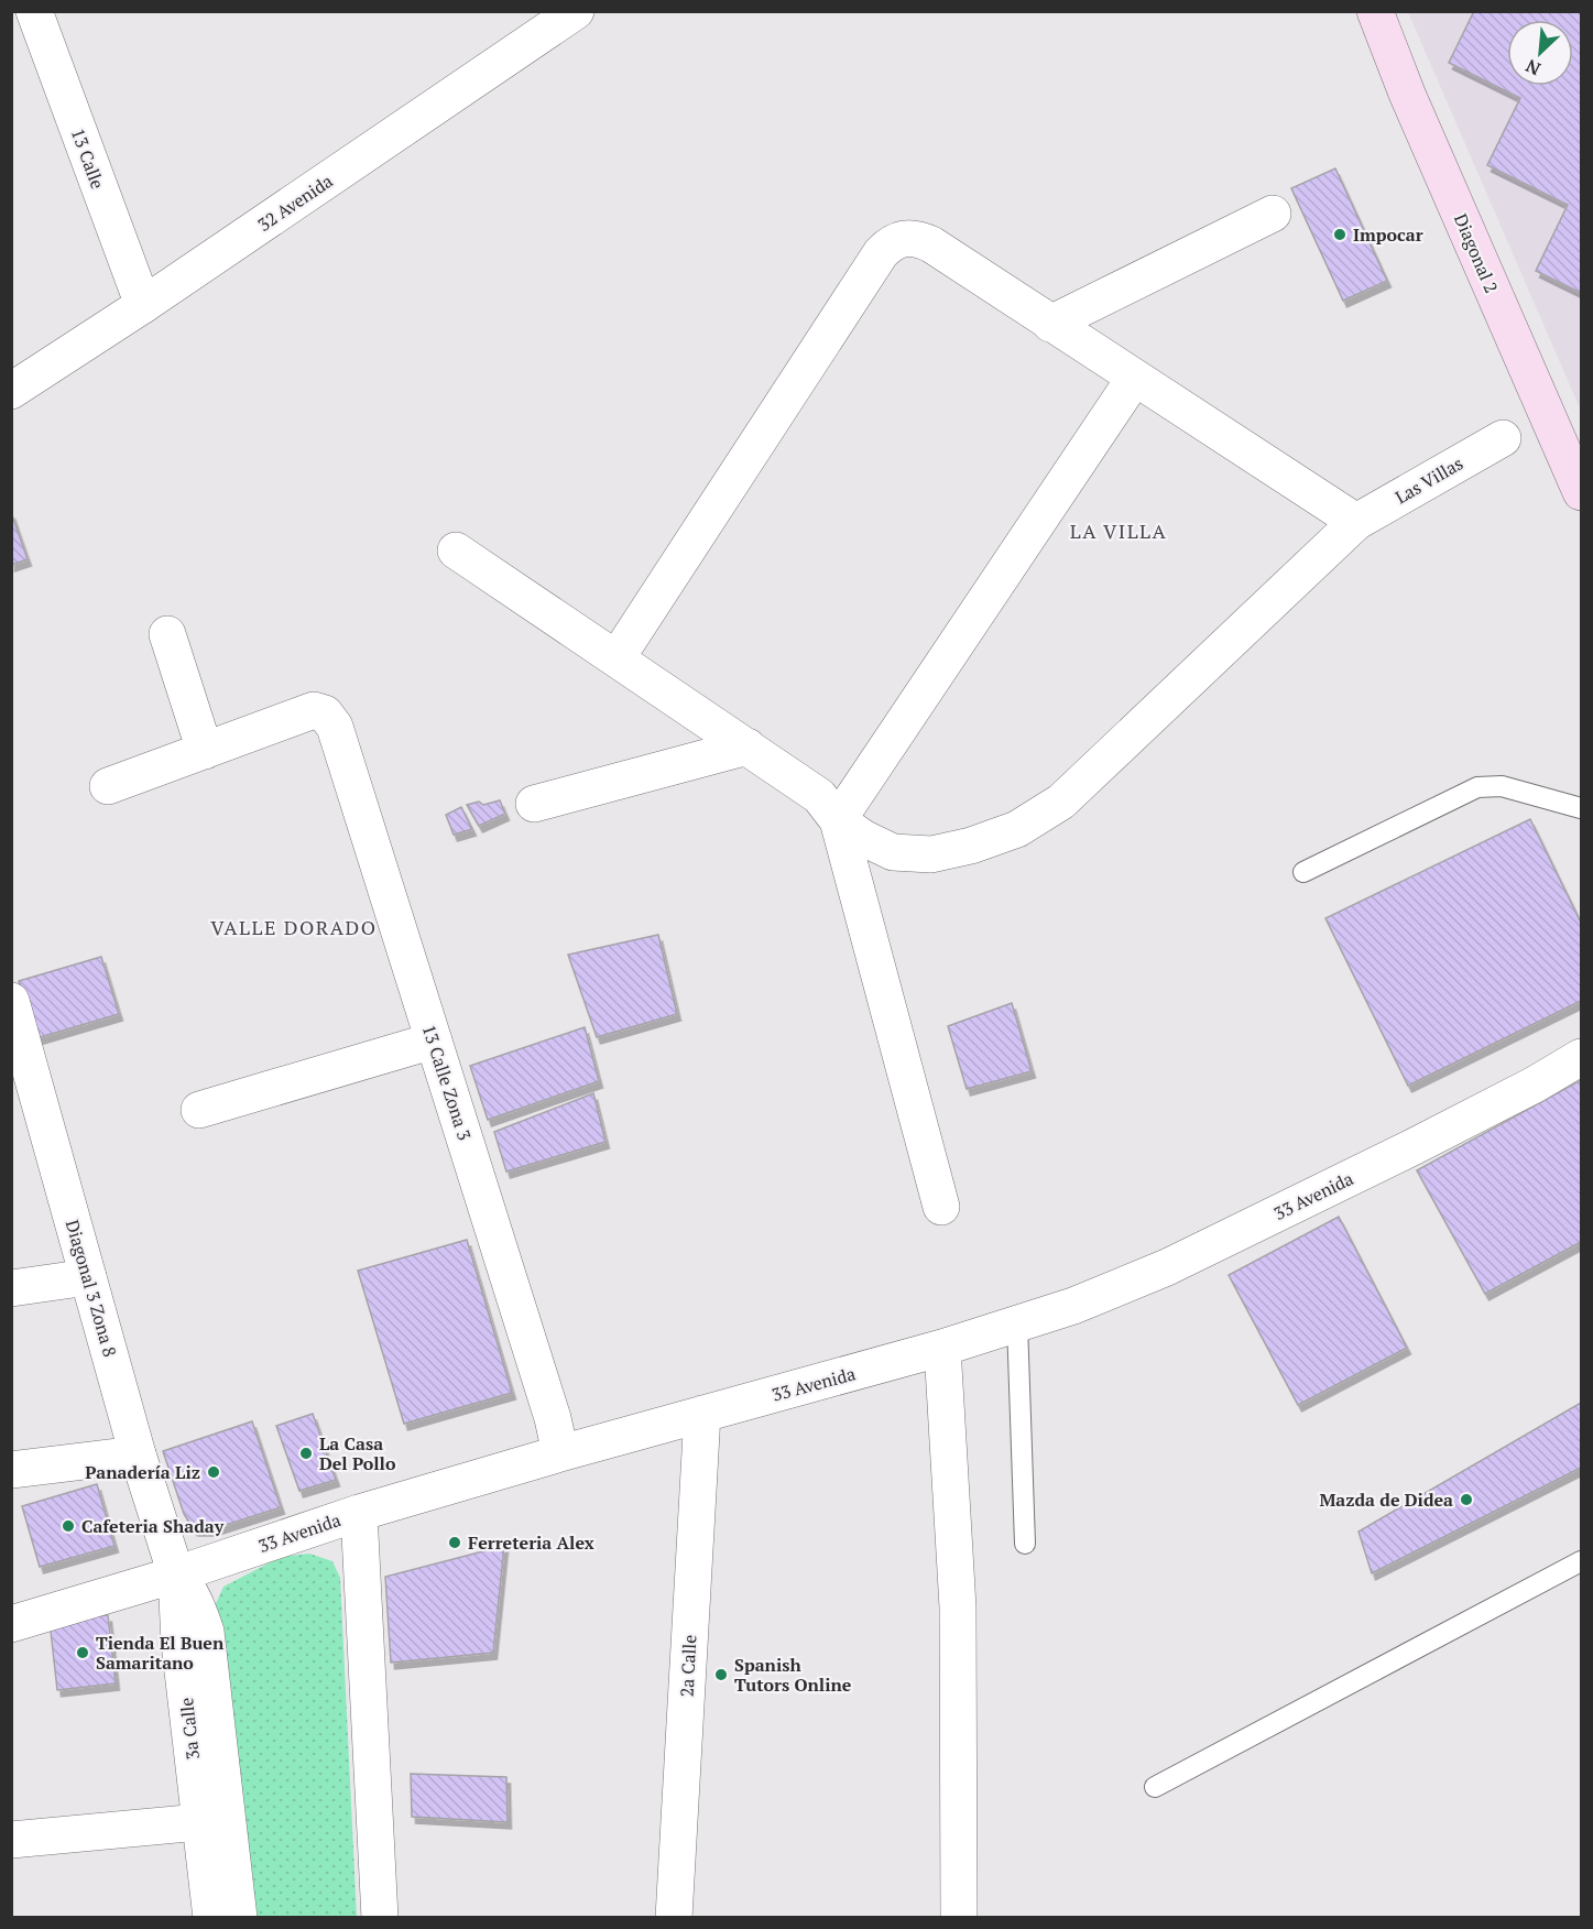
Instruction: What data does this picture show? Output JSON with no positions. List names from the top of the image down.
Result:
{
  "streets": {
    "main road": ["Diagonal 2"],
    "street": [
      "13 Calle",
      "32 Avenida",
      "Las Villas",
      "13 Calle Zona 3",
      "33 Avenida",
      "Diagonal 3 Zona 8",
      "2a Calle",
      "3a Calle"
    ]
  },
  "crossings": [
    ["13 Calle", "32 Avenida"],
    ["13 Calle Zona 3", "33 Avenida"],
    ["33 Avenida", "Diagonal 3 Zona 8"],
    ["33 Avenida", "2a Calle"],
    ["33 Avenida", "3a Calle"],
    ["Diagonal 3 Zona 8", "3a Calle"]
  ],
  "districts": ["LA VILLA", "VALLE DORADO"],
  "places": [
    "Impocar",
    "La Casa Del Pollo",
    "Panadería Liz",
    "Mazda de Didea",
    "Cafeteria Shaday",
    "Ferreteria Alex",
    "Tienda El Buen Samaritano",
    "Spanish Tutors Online"
  ],
  "north": "bottom left"
}
